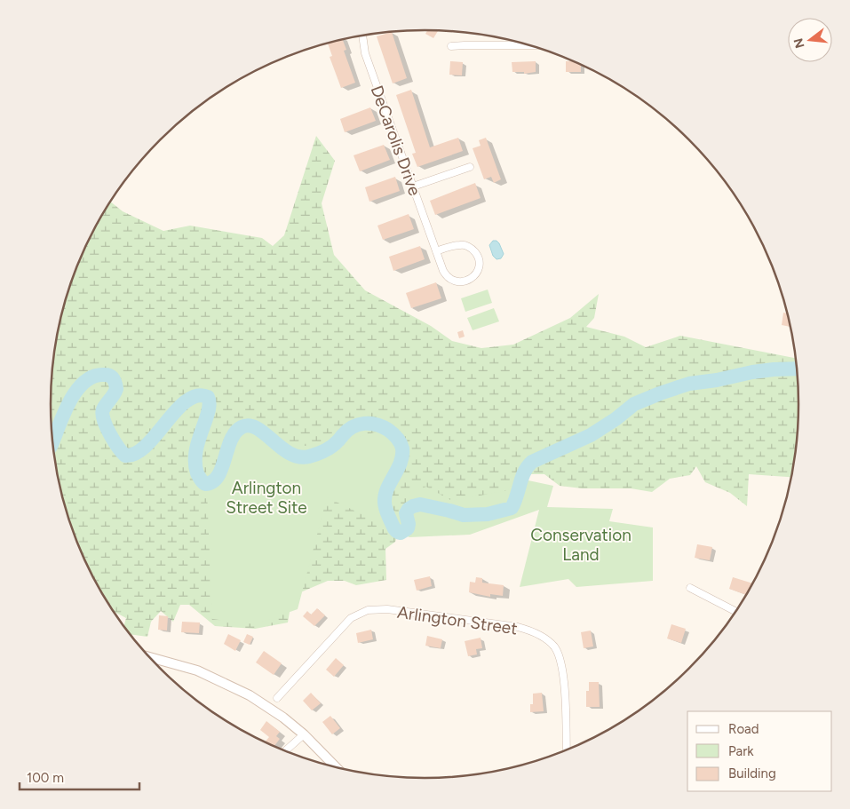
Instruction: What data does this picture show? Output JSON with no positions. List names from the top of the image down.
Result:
{
  "streets": {
    "street": ["DeCarolis Drive", "Arlington Street"]
  },
  "parks": ["Arlington Street Site", "Conservation Land"],
  "legend": ["Road", "Park", "Building"],
  "scale_bar": "100 m",
  "north": "left"
}
